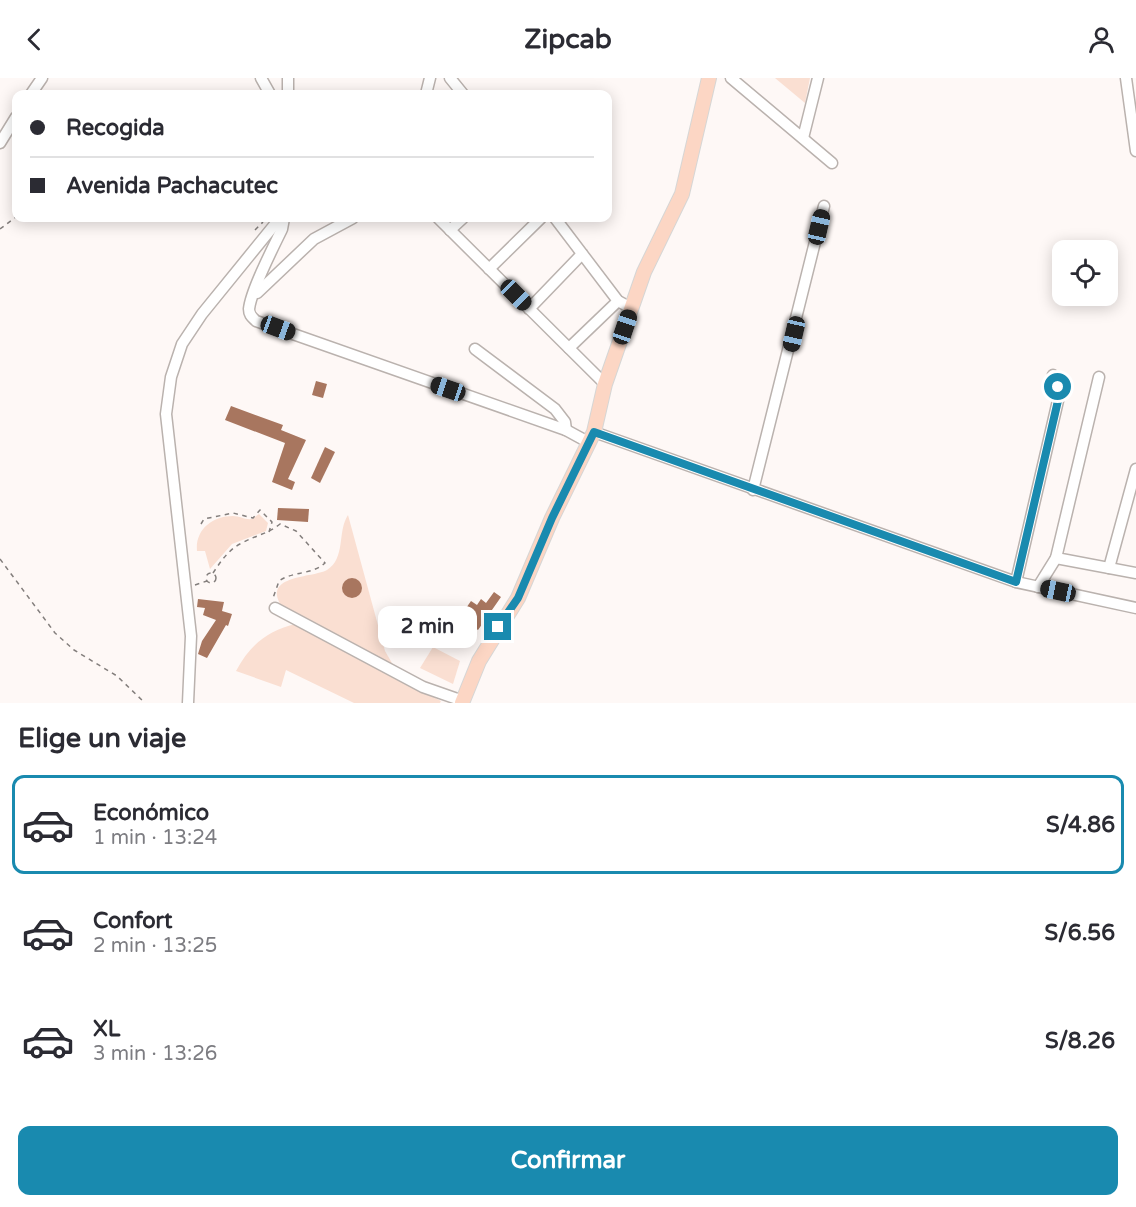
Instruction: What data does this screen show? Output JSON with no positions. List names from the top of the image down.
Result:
{
  "page": {
    "header": "Zipcab",
    "banner": ["Recogida", "Avenida Pachacutec"],
    "bubble": "2 min",
    "heading": "Elige un viaje",
    "list": [
      {
        "name": "Económico",
        "note": "1 min · 13:24",
        "value": "S/4.86"
      },
      {
        "name": "Confort",
        "note": "2 min · 13:25",
        "value": "S/6.56"
      },
      {
        "name": "XL",
        "note": "3 min · 13:26",
        "value": "S/8.26"
      }
    ],
    "buttons": "Confirmar"
  }
}
